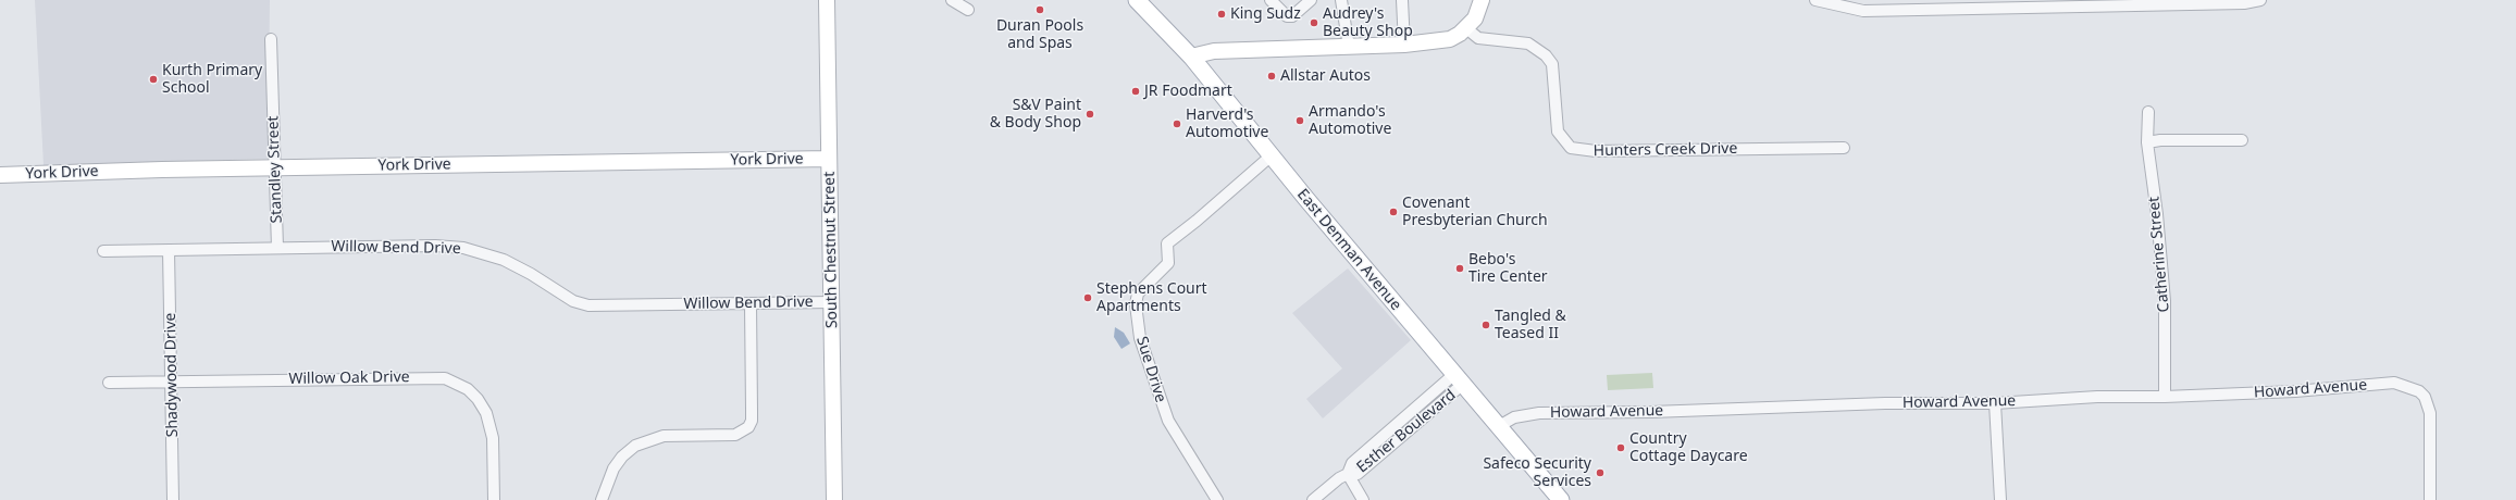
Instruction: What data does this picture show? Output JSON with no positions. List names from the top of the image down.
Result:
{
  "streets": {
    "main road": ["East Denman Avenue"],
    "street": [
      "Hunters Creek Drive",
      "York Drive",
      "Standley Street",
      "Willow Bend Drive",
      "South Chestnut Street",
      "Catherine Street",
      "Sue Drive",
      "Shadywood Drive",
      "Willow Oak Drive",
      "Howard Avenue",
      "Esther Boulevard"
    ]
  },
  "crossings": [
    ["York Drive", "Standley Street"],
    ["York Drive", "South Chestnut Street"],
    ["Standley Street", "Willow Bend Drive"],
    ["Willow Bend Drive", "South Chestnut Street"],
    ["Willow Bend Drive", "Shadywood Drive"],
    ["East Denman Avenue", "Sue Drive"],
    ["East Denman Avenue", "Howard Avenue"],
    ["East Denman Avenue", "Esther Boulevard"],
    ["Catherine Street", "Howard Avenue"],
    ["Shadywood Drive", "Willow Oak Drive"]
  ],
  "places": [
    "Duran Pools and Spas",
    "King Sudz",
    "Audrey's Beauty Shop",
    "Allstar Autos",
    "Kurth Primary School",
    "JR Foodmart",
    "S&V Paint & Body Shop",
    "Armando's Automotive",
    "Harverd's Automotive",
    "Covenant Presbyterian Church",
    "Bebo's Tire Center",
    "Stephens Court Apartments",
    "Tangled & Teased II",
    "Country Cottage Daycare",
    "Safeco Security Services"
  ]
}
